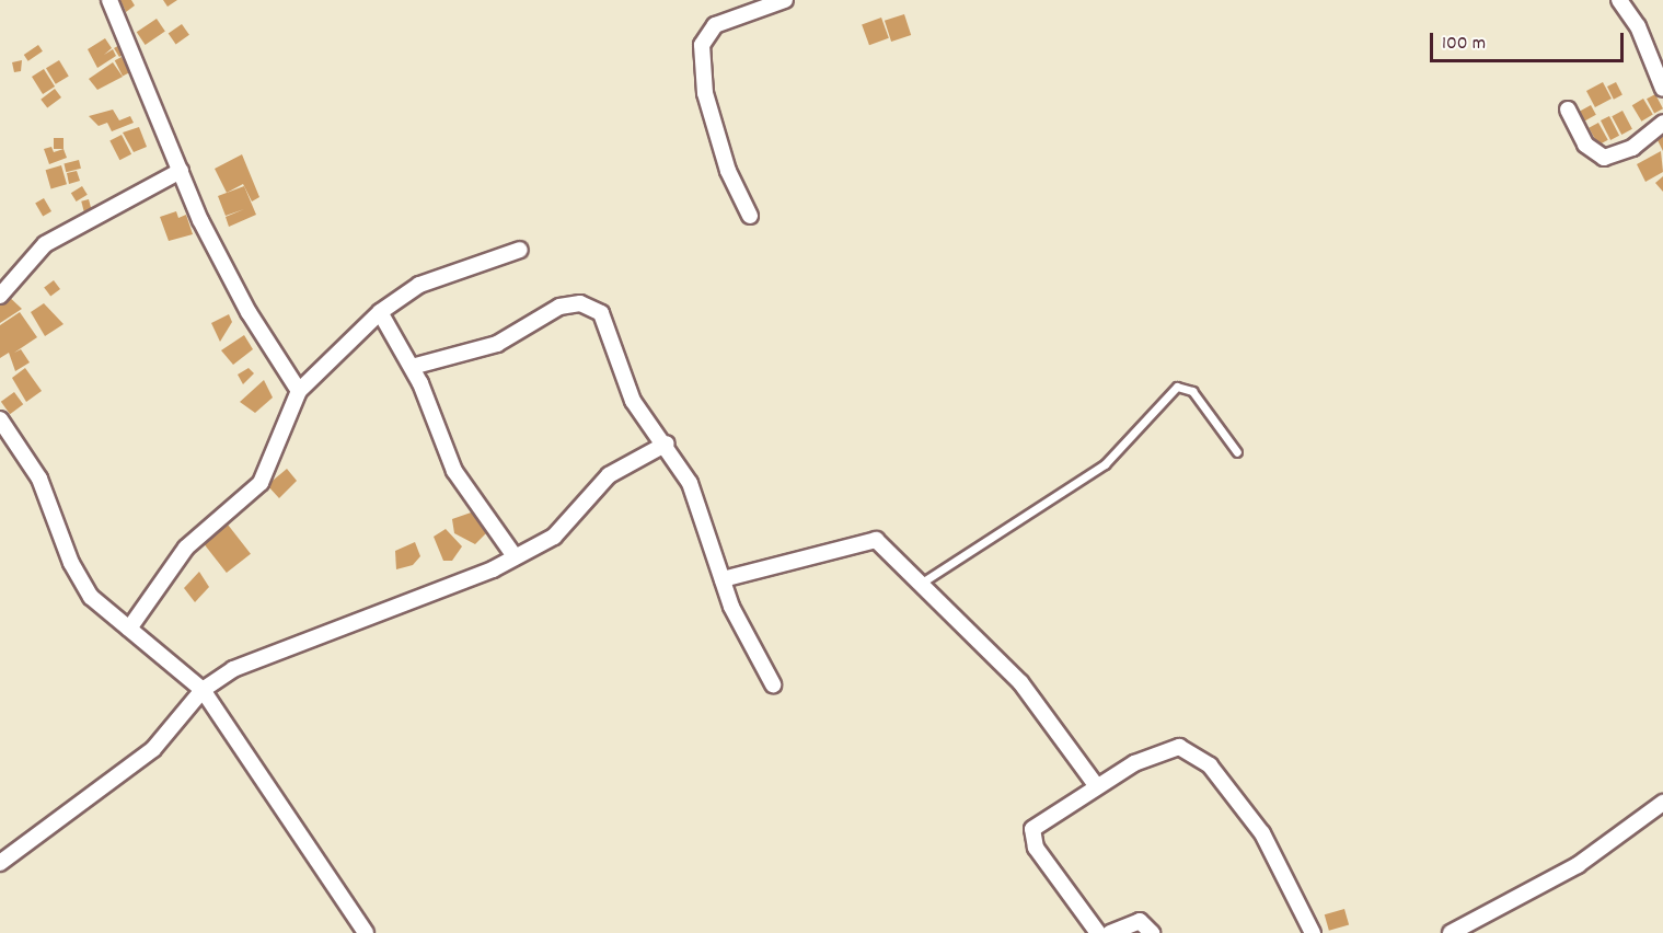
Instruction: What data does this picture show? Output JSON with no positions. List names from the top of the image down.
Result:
{
  "scale_bar": "100 m"
}
